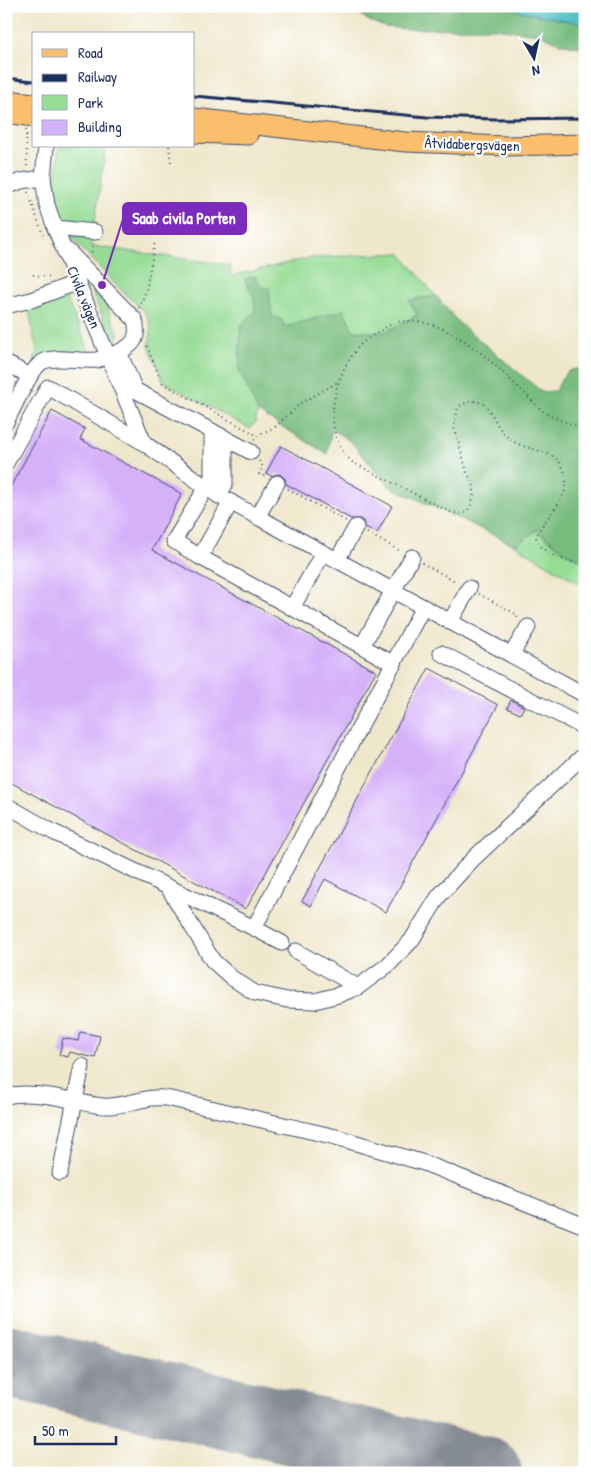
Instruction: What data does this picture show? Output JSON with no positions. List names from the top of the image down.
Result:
{
  "streets": {
    "main road": ["Åtvidabergsvägen"],
    "street": ["Civila vägen"]
  },
  "places": ["Saab civila Porten"],
  "legend": [
    "Road",
    "Railway",
    "Park",
    "Building"
  ],
  "scale_bar": "50 m",
  "north": "bottom"
}
